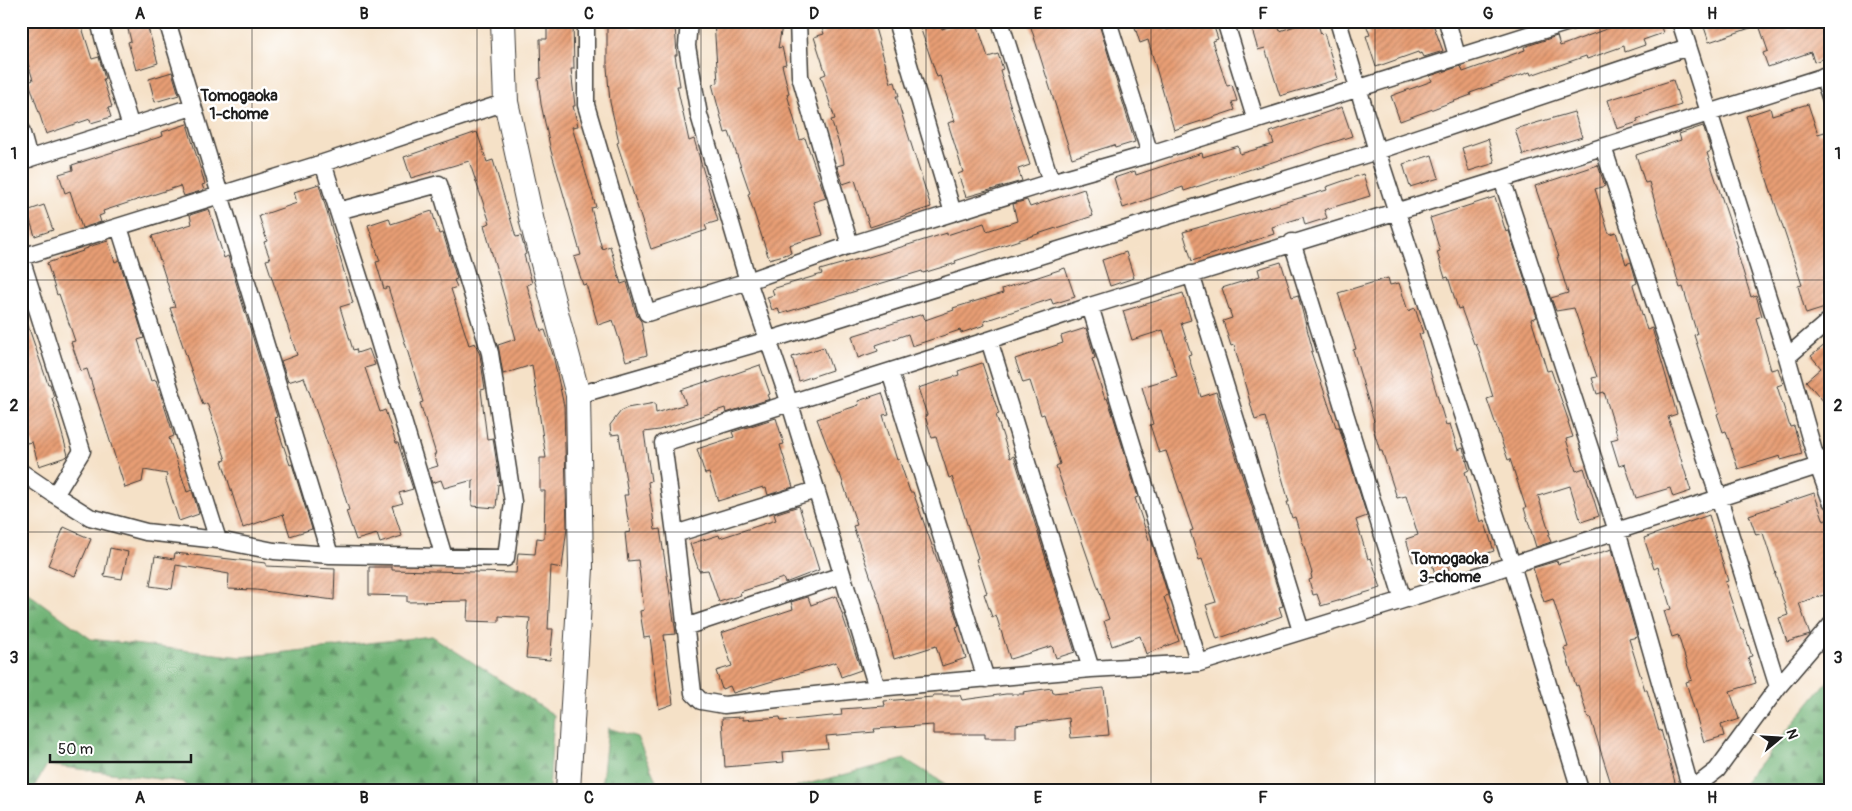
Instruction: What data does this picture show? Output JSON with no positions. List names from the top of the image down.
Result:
{
  "districts": ["Tomogaoka 1-chome", "Tomogaoka 3-chome"],
  "scale_bar": "50 m",
  "north": "right",
  "grid": {
    "columns": [
      "A",
      "B",
      "C",
      "D",
      "E",
      "F",
      "G",
      "H"
    ],
    "rows": ["1", "2", "3"]
  }
}
